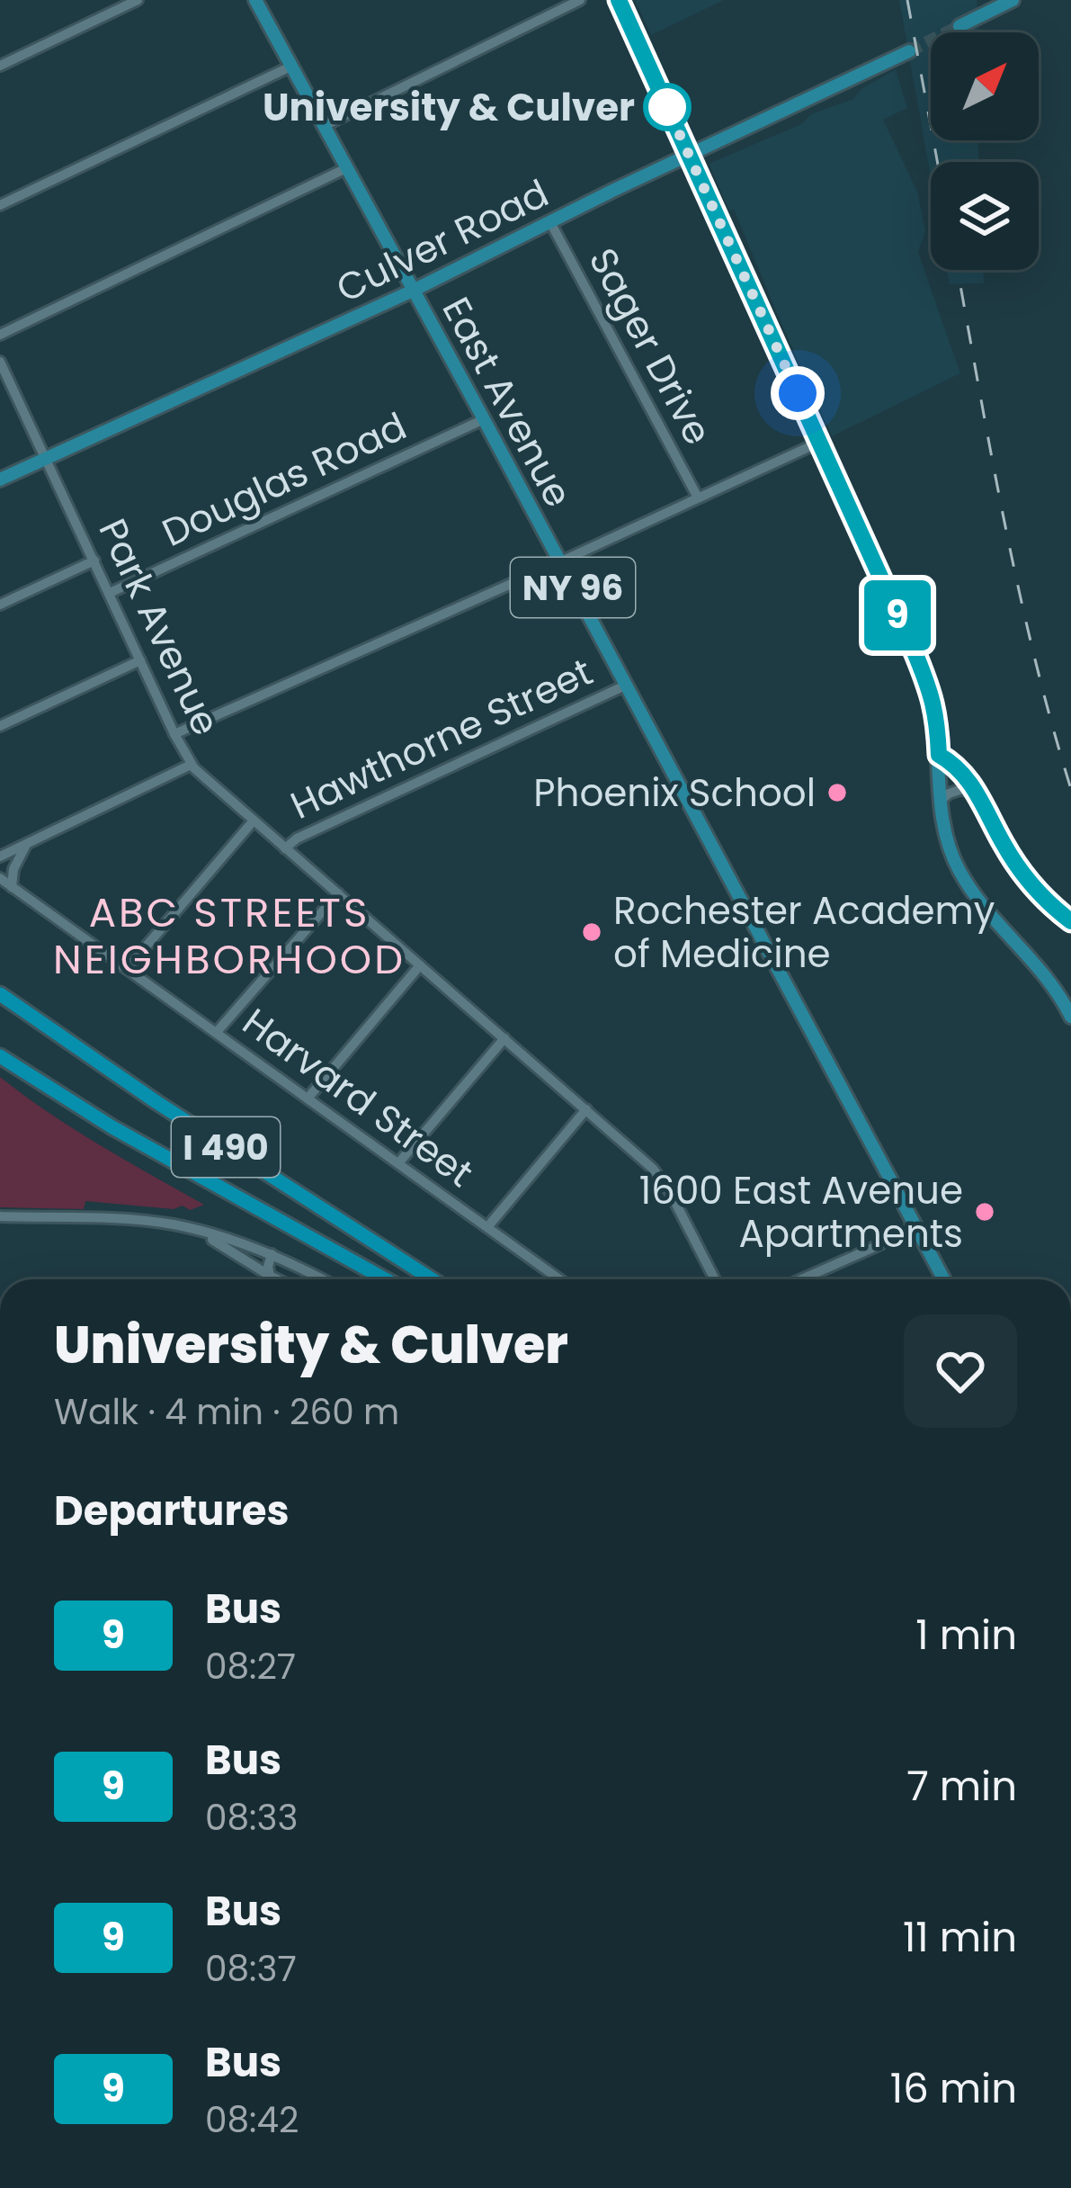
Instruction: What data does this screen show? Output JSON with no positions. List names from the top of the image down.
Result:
{
  "streets": {
    "highway": ["I 490"],
    "main road": ["Culver Road", "East Avenue", "NY 96"],
    "street": [
      "Sager Drive",
      "Douglas Road",
      "Park Avenue",
      "Hawthorne Street",
      "Harvard Street"
    ]
  },
  "crossings": [
    ["Culver Road", "Sager Drive"],
    ["Culver Road", "East Avenue"],
    ["Culver Road", "Park Avenue"],
    ["East Avenue", "Douglas Road"],
    ["East Avenue", "Hawthorne Street"],
    ["Douglas Road", "Park Avenue"],
    ["Park Avenue", "Hawthorne Street"]
  ],
  "districts": ["ABC STREETS NEIGHBORHOOD"],
  "places": [
    "University & Culver",
    "Phoenix School",
    "Rochester Academy of Medicine",
    "1600 East Avenue Apartments"
  ],
  "lines": ["bus line 9"],
  "north": "top right",
  "page": {
    "on_map": "9",
    "heading": [
      ["University & Culver", "Walk · 4 min · 260 m"],
      "Departures"
    ],
    "list": [
      {
        "mark": "9",
        "name": "Bus",
        "note": "08:27",
        "value": "1 min"
      },
      {
        "mark": "9",
        "name": "Bus",
        "note": "08:33",
        "value": "7 min"
      },
      {
        "mark": "9",
        "name": "Bus",
        "note": "08:37",
        "value": "11 min"
      },
      {
        "mark": "9",
        "name": "Bus",
        "note": "08:42",
        "value": "16 min"
      }
    ]
  }
}
